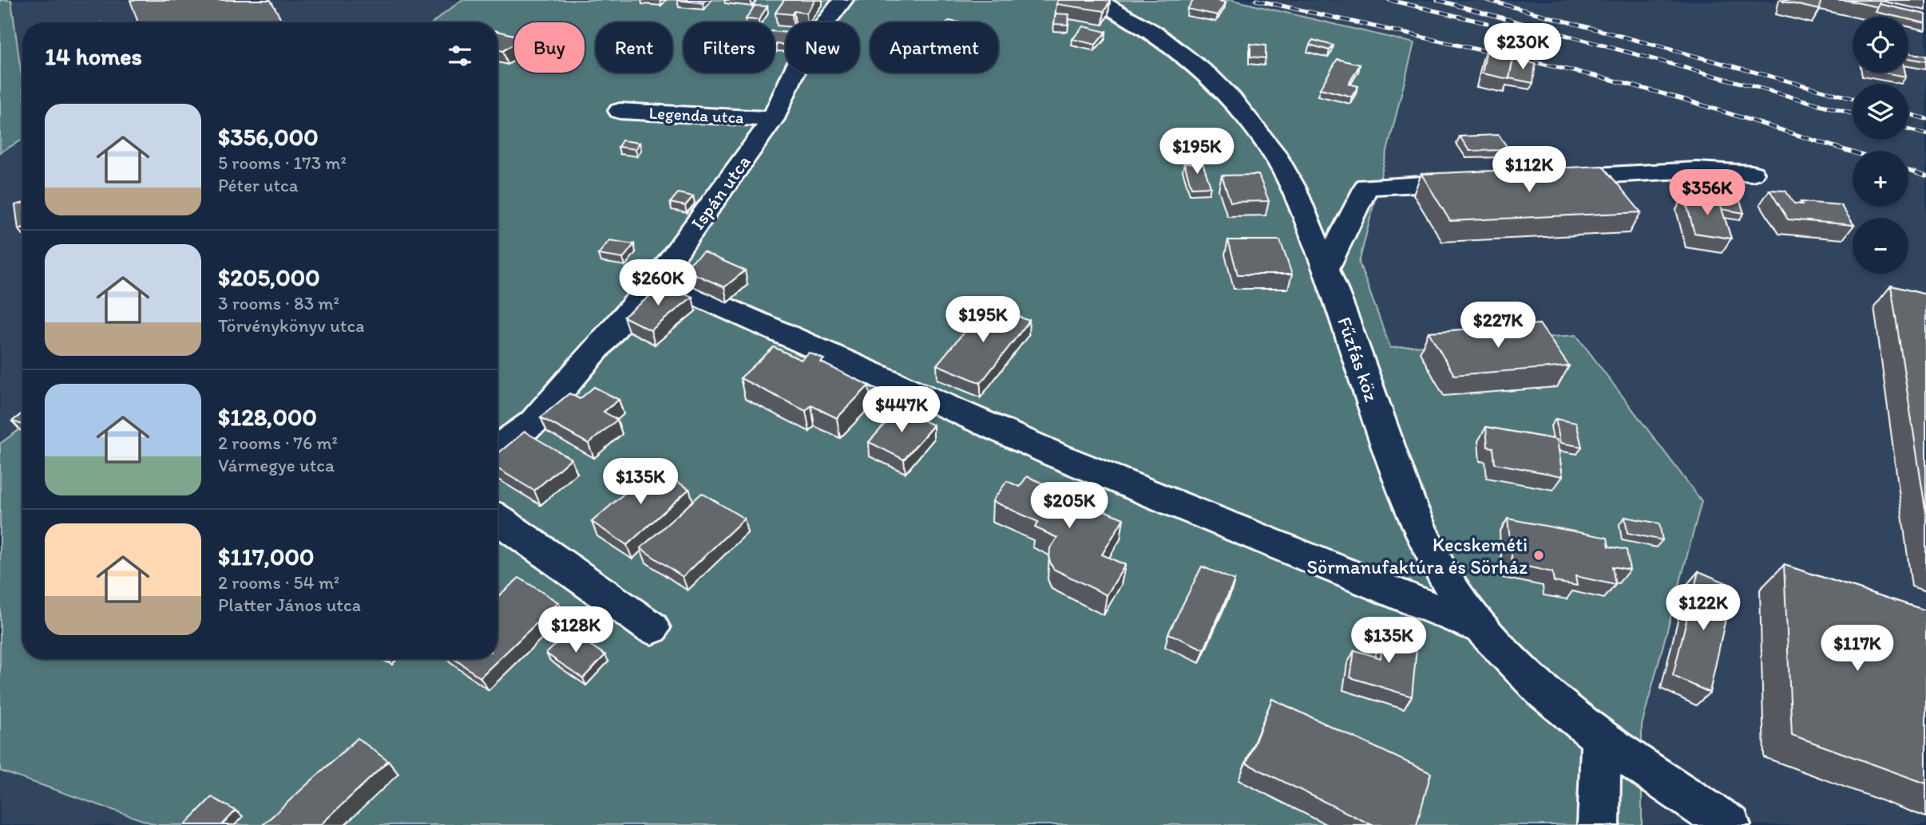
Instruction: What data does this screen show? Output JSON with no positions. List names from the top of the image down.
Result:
{
  "streets": {
    "street": ["Legenda utca", "Ispán utca", "Fűzfás köz"]
  },
  "crossings": [
    ["Legenda utca", "Ispán utca"]
  ],
  "places": ["Kecskeméti Sörmanufaktúra és Sörház"],
  "page": {
    "map_buttons": ["+", "−"],
    "chip": [
      "Buy",
      "Rent",
      "Filters",
      "New",
      "Apartment"
    ],
    "heading": "14 homes",
    "price": [
      "$230K",
      "$195K",
      "$112K",
      "$356K",
      "$260K",
      "$195K",
      "$227K",
      "$447K",
      "$135K",
      "$205K",
      "$122K",
      "$128K",
      "$135K",
      "$117K"
    ],
    "list": [
      {
        "name": "$356,000",
        "note": "5 rooms · 173 m² · Péter utca"
      },
      {
        "name": "$205,000",
        "note": "3 rooms · 83 m² · Törvénykönyv utca"
      },
      {
        "name": "$128,000",
        "note": "2 rooms · 76 m² · Vármegye utca"
      },
      {
        "name": "$117,000",
        "note": "2 rooms · 54 m² · Platter János utca"
      }
    ]
  }
}
